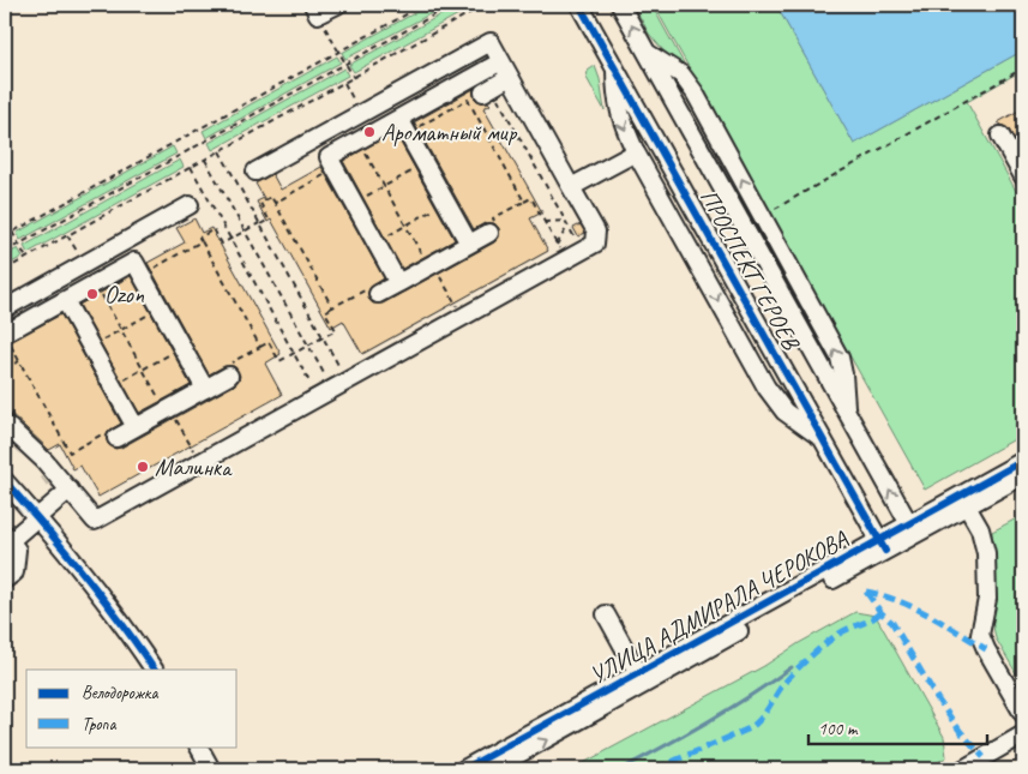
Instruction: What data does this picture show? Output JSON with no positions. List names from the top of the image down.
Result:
{
  "streets": {
    "street": ["ПРОСПЕКТ ГЕРОЕВ", "УЛИЦА АДМИРАЛА ЧЕРОКОВА"]
  },
  "crossings": [
    ["ПРОСПЕКТ ГЕРОЕВ", "УЛИЦА АДМИРАЛА ЧЕРОКОВА"]
  ],
  "places": ["Ароматный мир", "Ozon", "Малинка"],
  "legend": ["Велодорожка", "Тропа"],
  "scale_bar": "100 m"
}
